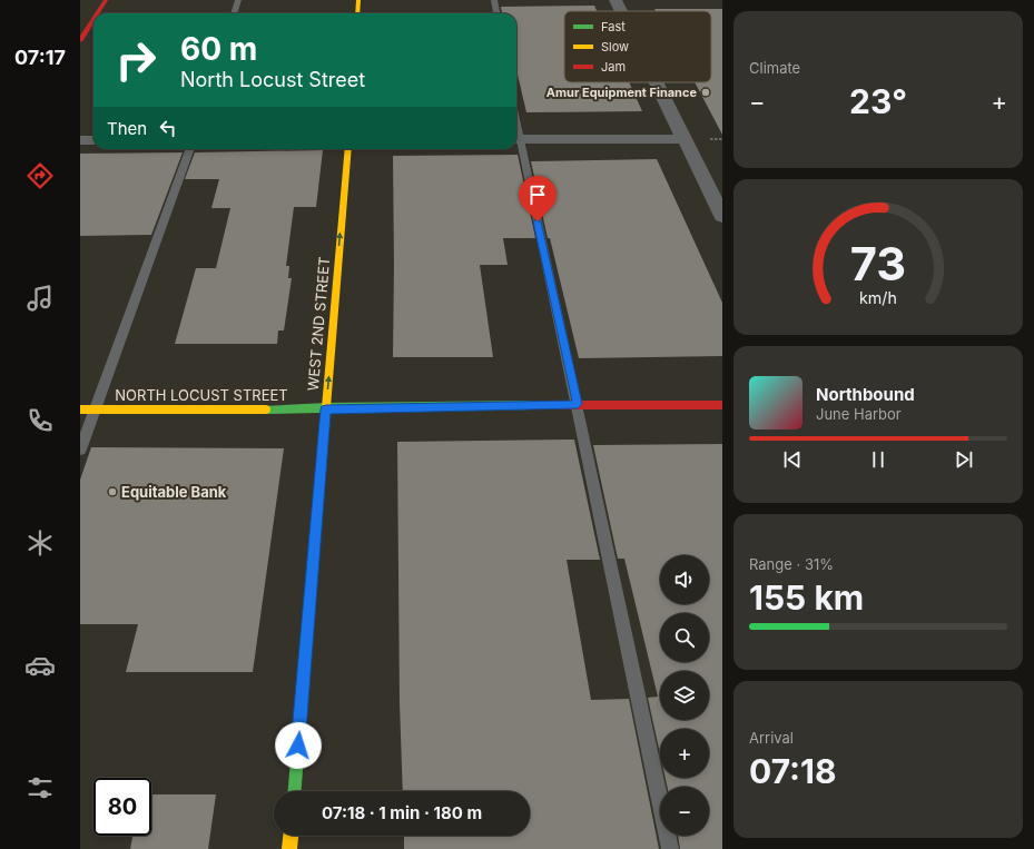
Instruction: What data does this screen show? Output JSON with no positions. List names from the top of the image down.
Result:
{
  "streets": {
    "main road": ["WEST 2ND STREET", "NORTH LOCUST STREET"]
  },
  "crossings": [
    ["WEST 2ND STREET", "NORTH LOCUST STREET"]
  ],
  "one_way": ["WEST 2ND STREET"],
  "places": ["Amur Equipment Finance", "Equitable Bank"],
  "legend": ["Fast", "Slow", "Jam"],
  "page": {
    "tabs": "07:17",
    "tile": [
      "Climate",
      ["Range · 31%", "155 km"],
      ["Arrival", "07:18"]
    ],
    "turn": ["60 m", "North Locust Street"],
    "heat": ["−", "23°", "+"],
    "then": "Then",
    "song": ["Northbound", "June Harbor"],
    "map_buttons": ["+", "−"],
    "limit": "80",
    "trip": "07:18 · 1 min · 180 m",
    "gauge": ["73", "km/h"]
  }
}
